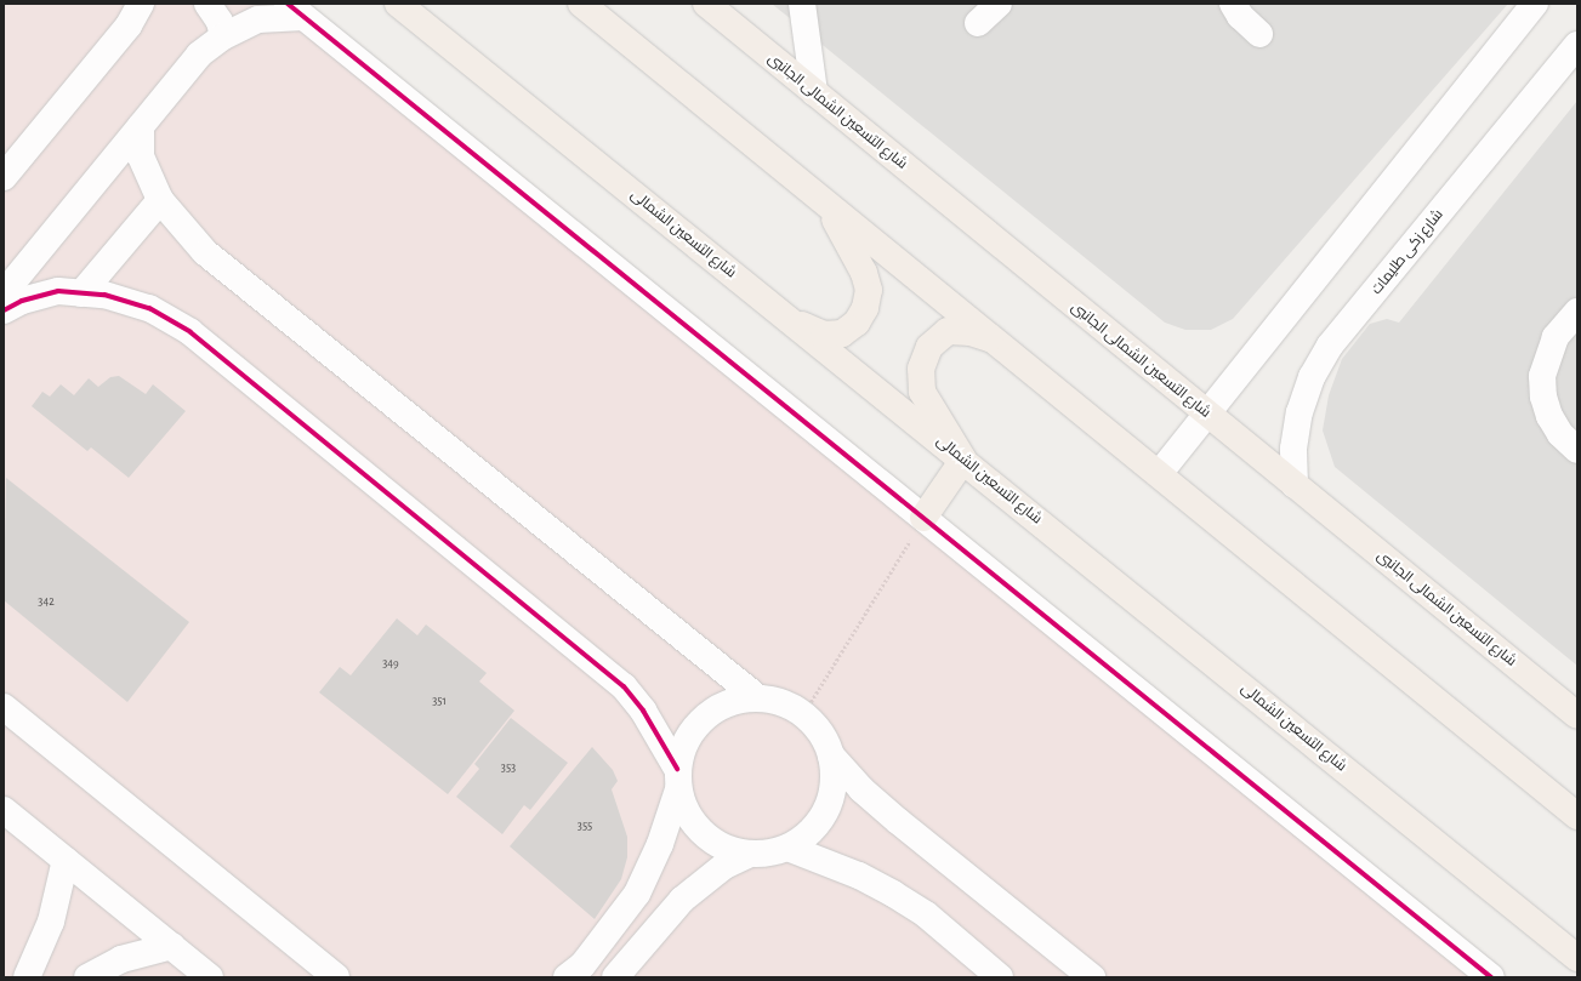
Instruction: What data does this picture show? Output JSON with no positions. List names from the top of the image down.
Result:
{
  "streets": {
    "main road": ["شارع التسعين الشمالى الجانبى", "شارع التسعين الشمالى"],
    "street": ["شارع زكى طليمات"]
  },
  "crossings": [
    ["شارع التسعين الشمالى الجانبى", "شارع زكى طليمات"]
  ],
  "house_numbers": [
    "342",
    "349",
    "351",
    "353",
    "355"
  ]
}
